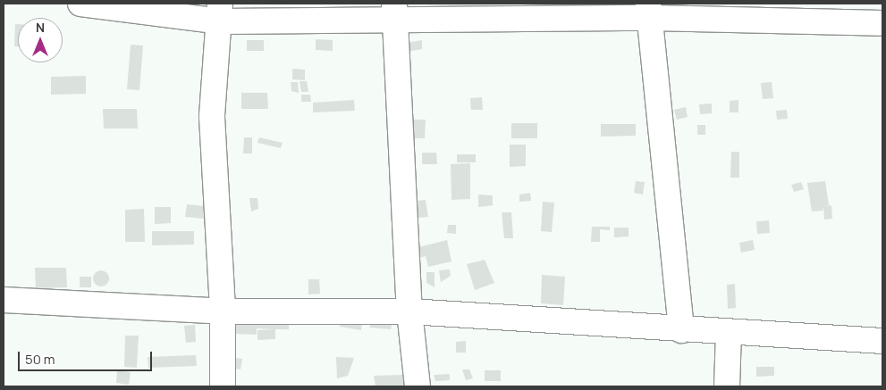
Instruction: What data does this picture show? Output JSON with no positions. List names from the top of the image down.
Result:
{
  "scale_bar": "50 m",
  "north": "top"
}
